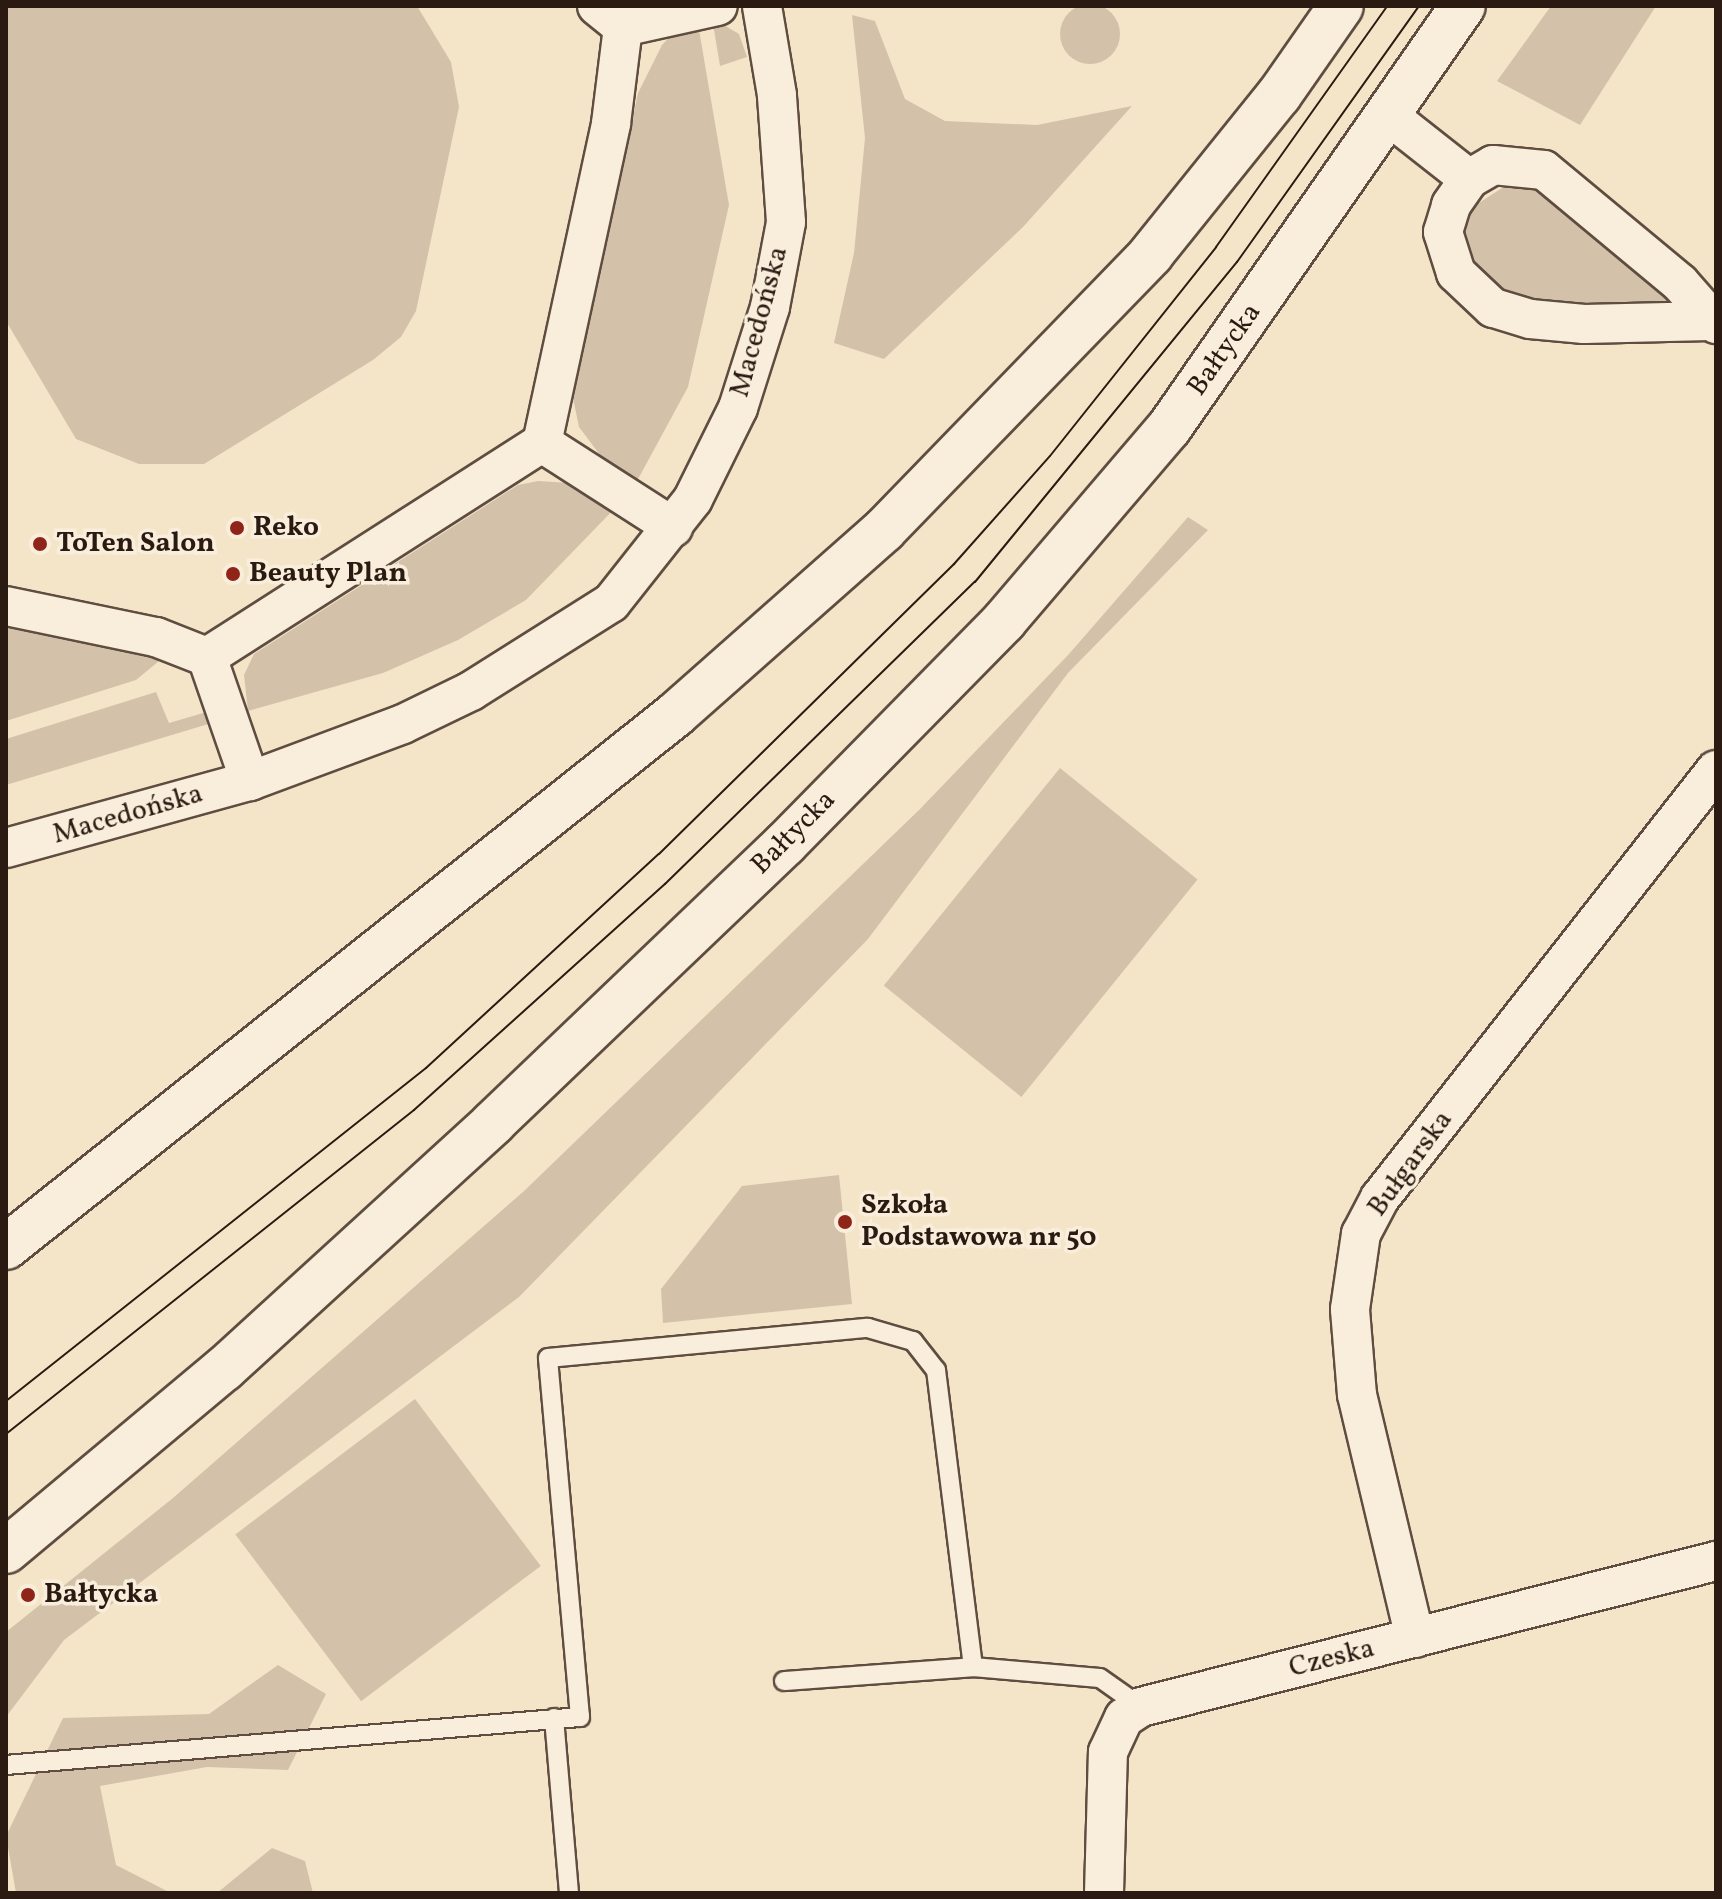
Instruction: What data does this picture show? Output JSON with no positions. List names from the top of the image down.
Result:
{
  "streets": {
    "main road": ["Bałtycka"],
    "street": ["Macedońska", "Bułgarska", "Czeska"]
  },
  "crossings": [
    ["Bułgarska", "Czeska"]
  ],
  "places": [
    "Reko",
    "ToTen Salon",
    "Beauty Plan",
    "Szkoła Podstawowa nr 50",
    "Bałtycka"
  ]
}
